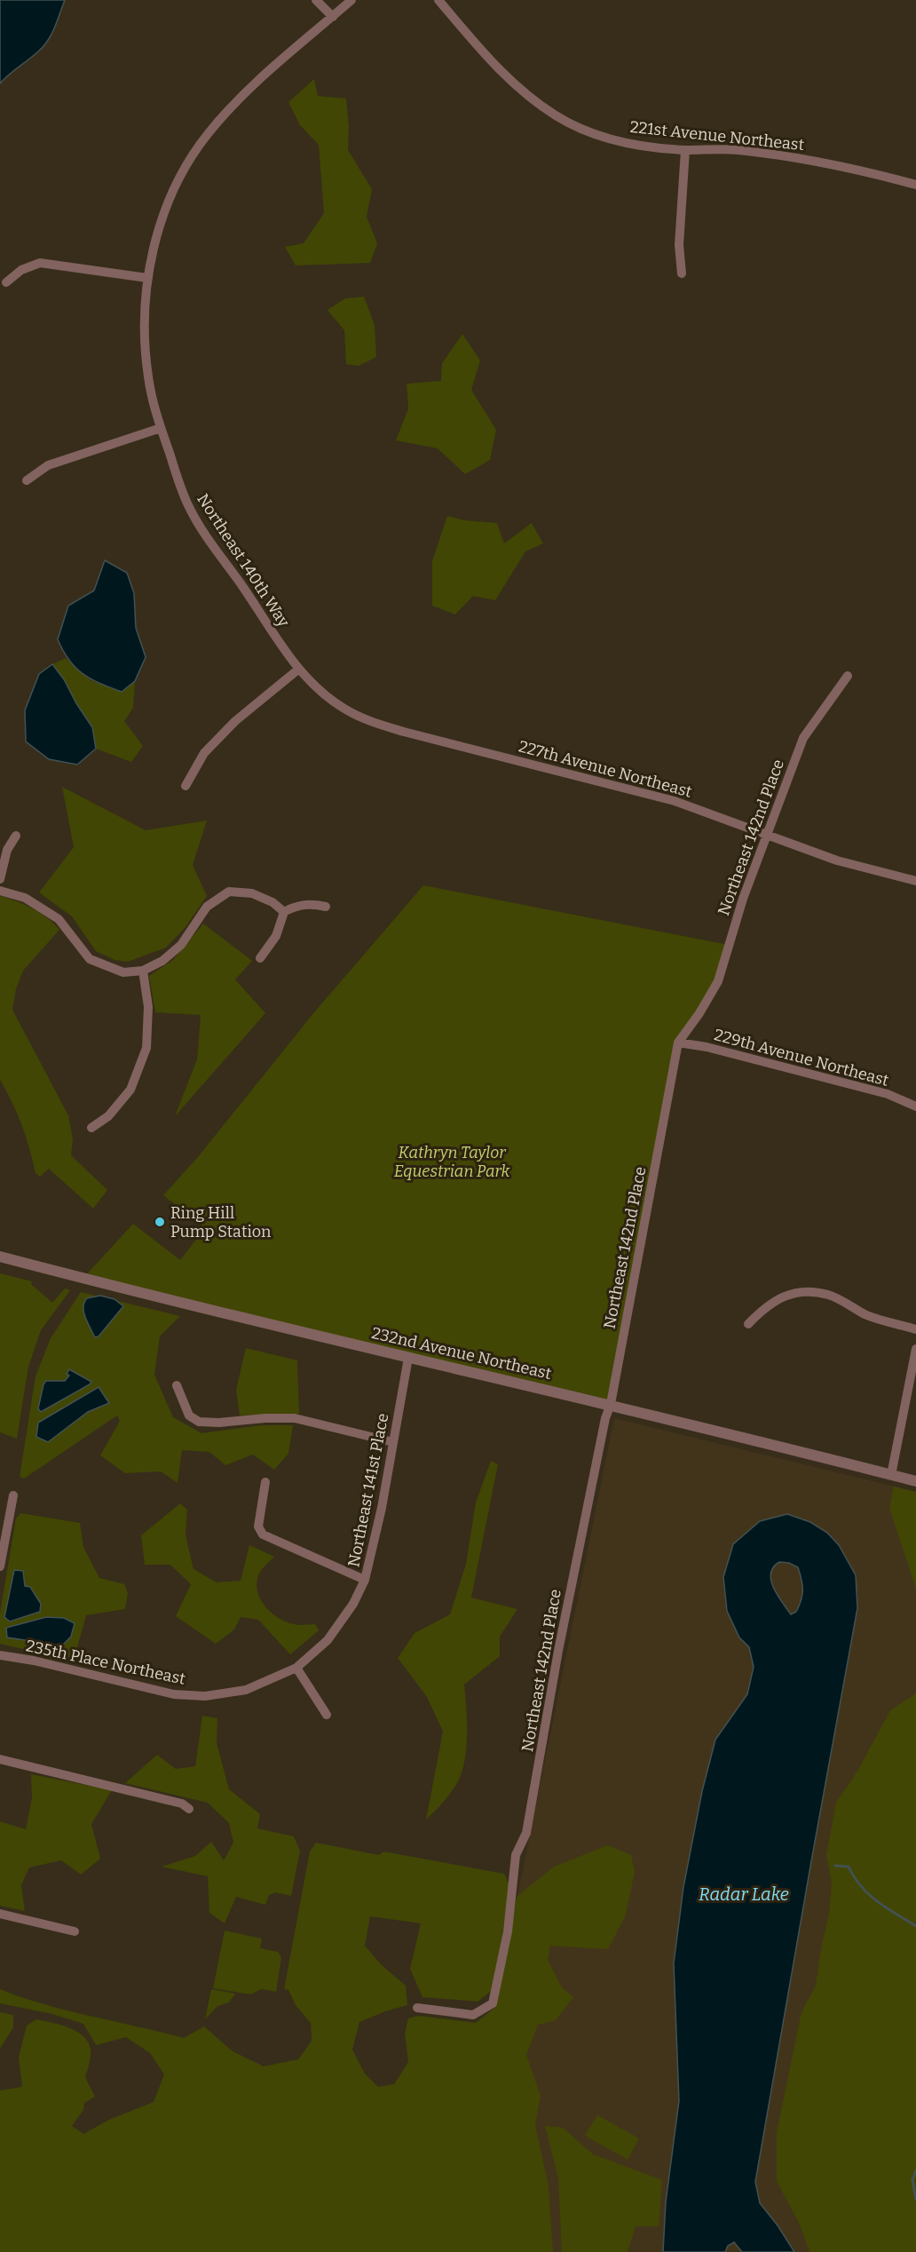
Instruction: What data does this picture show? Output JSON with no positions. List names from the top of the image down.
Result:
{
  "streets": {
    "street": [
      "221st Avenue Northeast",
      "Northeast 140th Way",
      "227th Avenue Northeast",
      "Northeast 142nd Place",
      "229th Avenue Northeast",
      "232nd Avenue Northeast",
      "Northeast 141st Place",
      "235th Place Northeast"
    ]
  },
  "crossings": [
    ["Northeast 140th Way", "227th Avenue Northeast"],
    ["227th Avenue Northeast", "Northeast 142nd Place"],
    ["Northeast 142nd Place", "229th Avenue Northeast"],
    ["Northeast 142nd Place", "232nd Avenue Northeast"],
    ["232nd Avenue Northeast", "Northeast 141st Place"],
    ["Northeast 141st Place", "235th Place Northeast"]
  ],
  "water": ["Radar Lake"],
  "parks": ["Kathryn Taylor Equestrian Park"],
  "places": ["Ring Hill Pump Station"]
}
